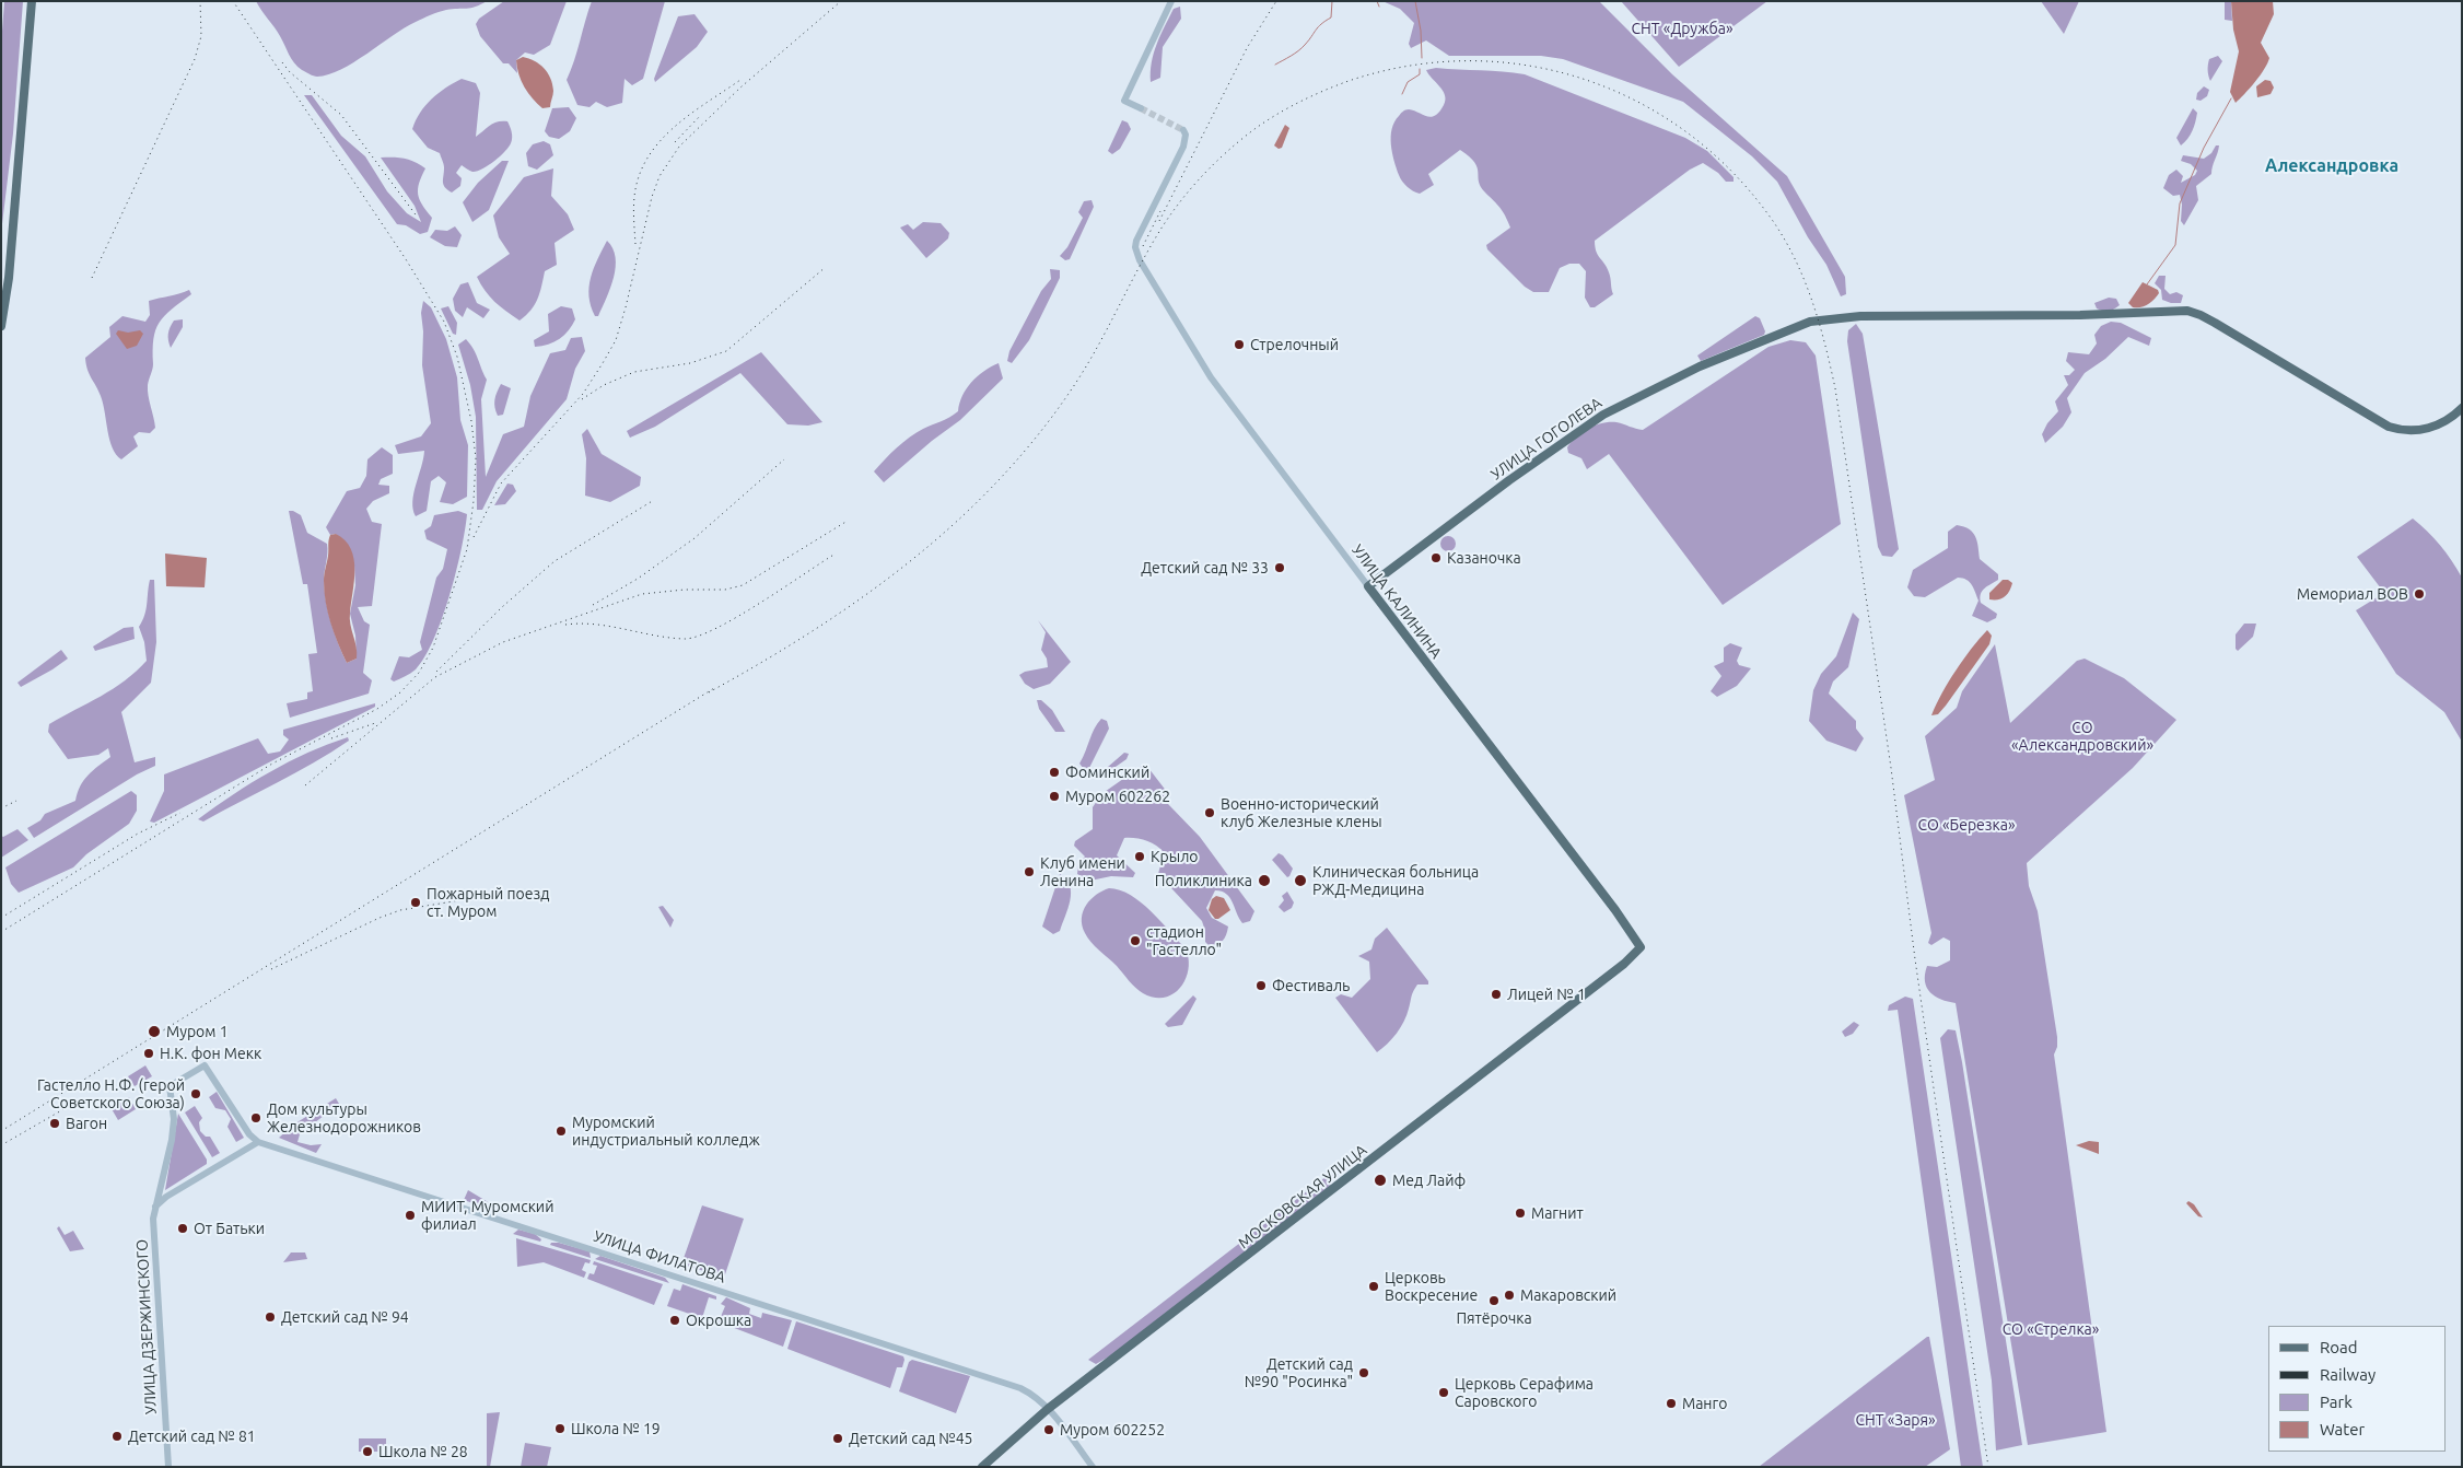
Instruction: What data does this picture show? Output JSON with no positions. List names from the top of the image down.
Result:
{
  "streets": {
    "main road": ["УЛИЦА ГОГОЛЕВА", "УЛИЦА КАЛИНИНА", "МОСКОВСКАЯ УЛИЦА"],
    "street": ["УЛИЦА ФИЛАТОВА", "УЛИЦА ДЗЕРЖИНСКОГО"]
  },
  "crossings": [
    ["УЛИЦА ГОГОЛЕВА", "УЛИЦА КАЛИНИНА"],
    ["УЛИЦА КАЛИНИНА", "МОСКОВСКАЯ УЛИЦА"],
    ["МОСКОВСКАЯ УЛИЦА", "УЛИЦА ФИЛАТОВА"],
    ["УЛИЦА ФИЛАТОВА", "УЛИЦА ДЗЕРЖИНСКОГО"]
  ],
  "districts": ["Александровка"],
  "parks": [
    "СНТ «Дружба»",
    "СО «Александровский»",
    "СО «Березка»",
    "СО «Стрелка»",
    "СНТ «Заря»"
  ],
  "places": [
    "Стрелочный",
    "Казаночка",
    "Детский сад № 33",
    "Мемориал ВОВ",
    "Фоминский",
    "Муром 602262",
    "Военно-исторический клуб Железные клены",
    "Крыло",
    "Клуб имени Ленина",
    "Поликлиника",
    "Клиническая больница РЖД-Медицина",
    "Пожарный поезд ст. Муром",
    "стадион \"Гастелло\"",
    "Фестиваль",
    "Лицей № 1",
    "Муром 1",
    "Н.К. фон Мекк",
    "Гастелло Н.Ф. (герой Советского Союза)",
    "Дом культуры Железнодорожников",
    "Вагон",
    "Муромский индустриальный колледж",
    "Мед Лайф",
    "Магнит",
    "МИИТ, Муромский филиал",
    "От Батьки",
    "Церковь Воскресение",
    "Макаровский",
    "Пятёрочка",
    "Детский сад № 94",
    "Окрошка",
    "Детский сад №90 \"Росинка\"",
    "Церковь Серафима Саровского",
    "Манго",
    "Школа № 19",
    "Муром 602252",
    "Детский сад № 81",
    "Детский сад №45",
    "Школа № 28"
  ],
  "legend": [
    "Road",
    "Railway",
    "Park",
    "Water"
  ]
}
